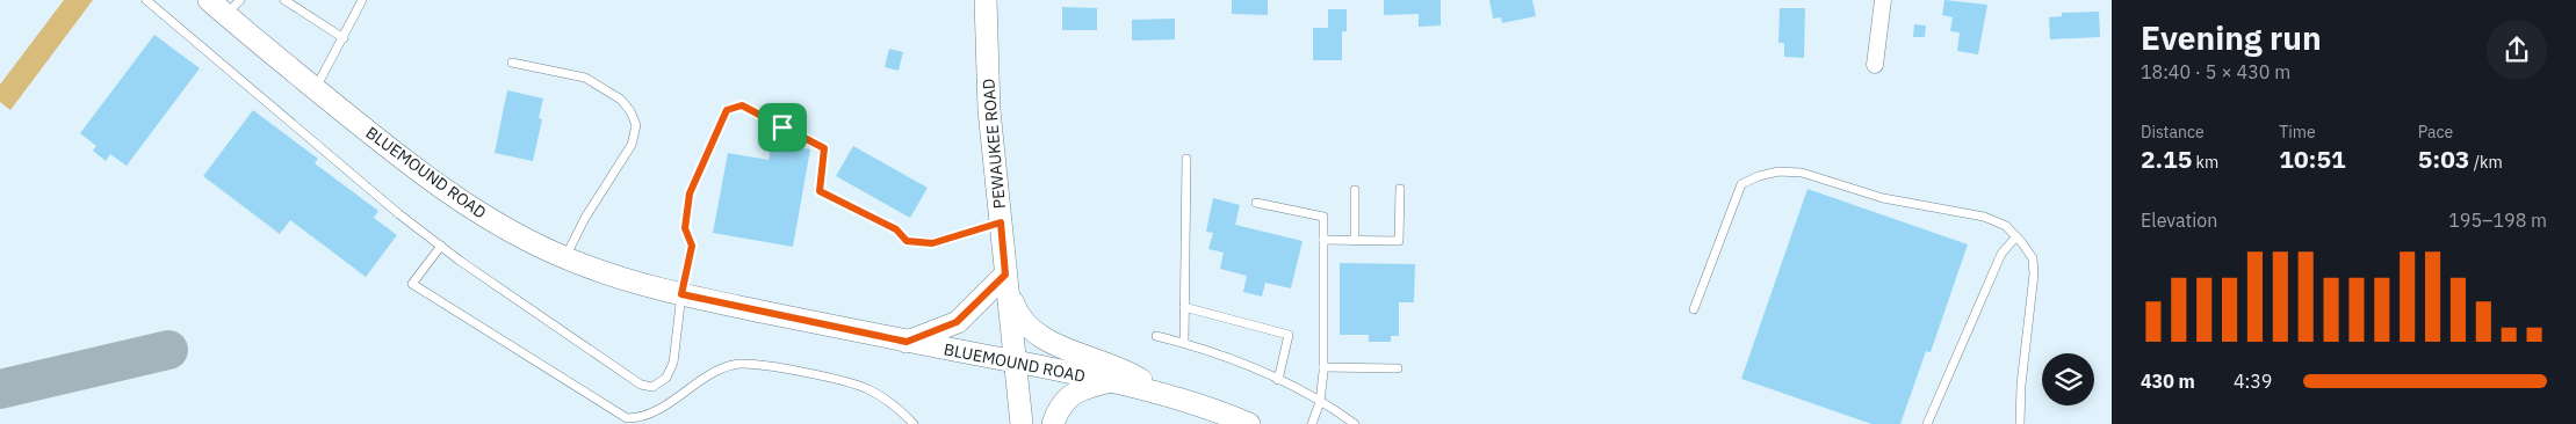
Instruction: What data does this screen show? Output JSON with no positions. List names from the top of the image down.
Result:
{
  "streets": {
    "main road": ["PEWAUKEE ROAD", "BLUEMOUND ROAD"]
  },
  "crossings": [
    ["PEWAUKEE ROAD", "BLUEMOUND ROAD"]
  ],
  "page": {
    "heading": ["Evening run", "18:40 · 5 × 430 m"],
    "stats": [
      ["Distance", "2.15 km"],
      ["Time", "10:51"],
      ["Pace", "5:03 /km"]
    ],
    "chart": ["Elevation", "195–198 m"],
    "list": [
      {
        "name": "430 m",
        "note": "4:39"
      }
    ]
  }
}
